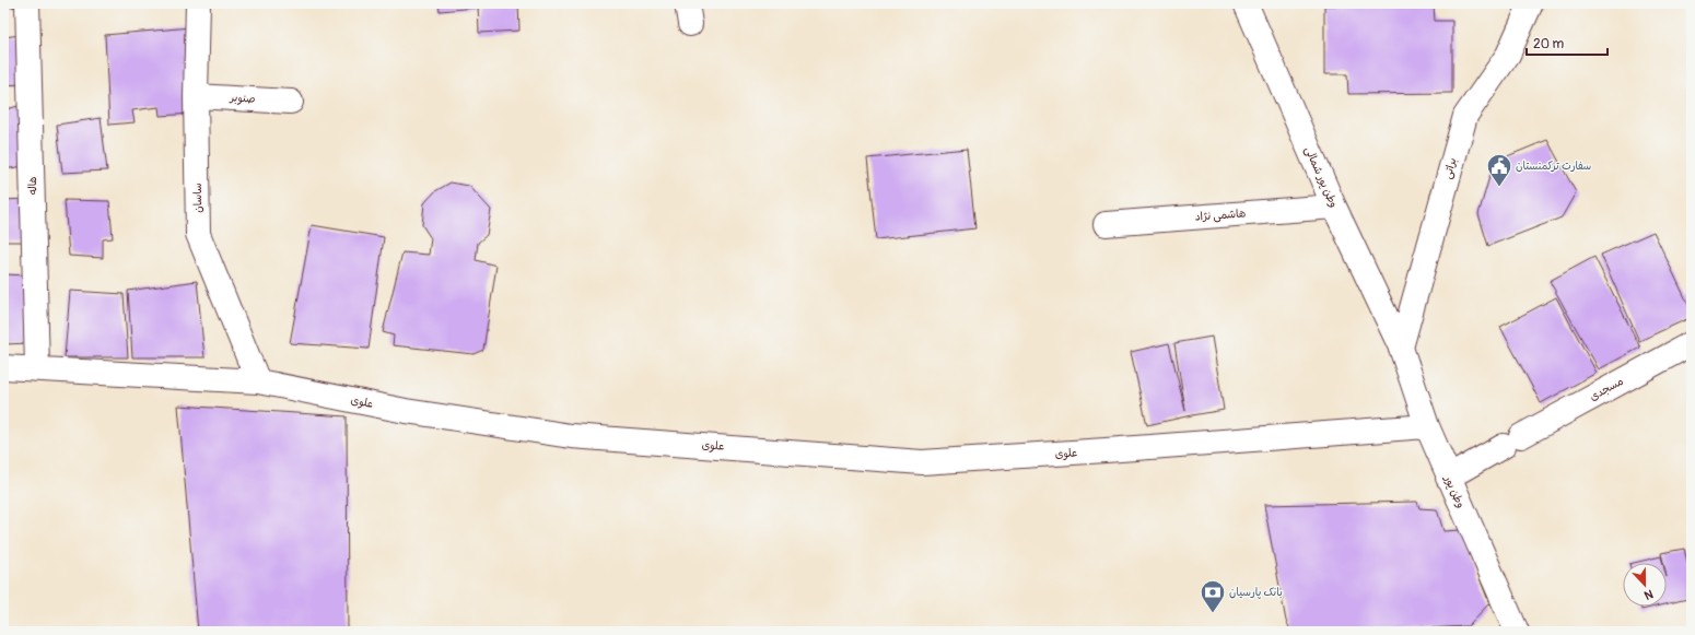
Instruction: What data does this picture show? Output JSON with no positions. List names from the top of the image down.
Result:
{
  "streets": {
    "street": [
      "صنوبر",
      "براتی",
      "وطن پور شمالی",
      "هاله",
      "ساسان",
      "هاشمی نژاد",
      "مسجدی",
      "علوی",
      "وطن پور"
    ]
  },
  "crossings": [
    ["صنوبر", "ساسان"],
    ["براتی", "وطن پور شمالی"],
    ["براتی", "وطن پور"],
    ["وطن پور شمالی", "هاشمی نژاد"],
    ["وطن پور شمالی", "وطن پور"],
    ["هاله", "علوی"],
    ["ساسان", "علوی"],
    ["مسجدی", "وطن پور"],
    ["علوی", "وطن پور"]
  ],
  "places": {
    "public building": ["سفارت ترکمنستان"],
    "bank": ["بانک پارسیان"]
  },
  "scale_bar": "20 m",
  "north": "bottom"
}
